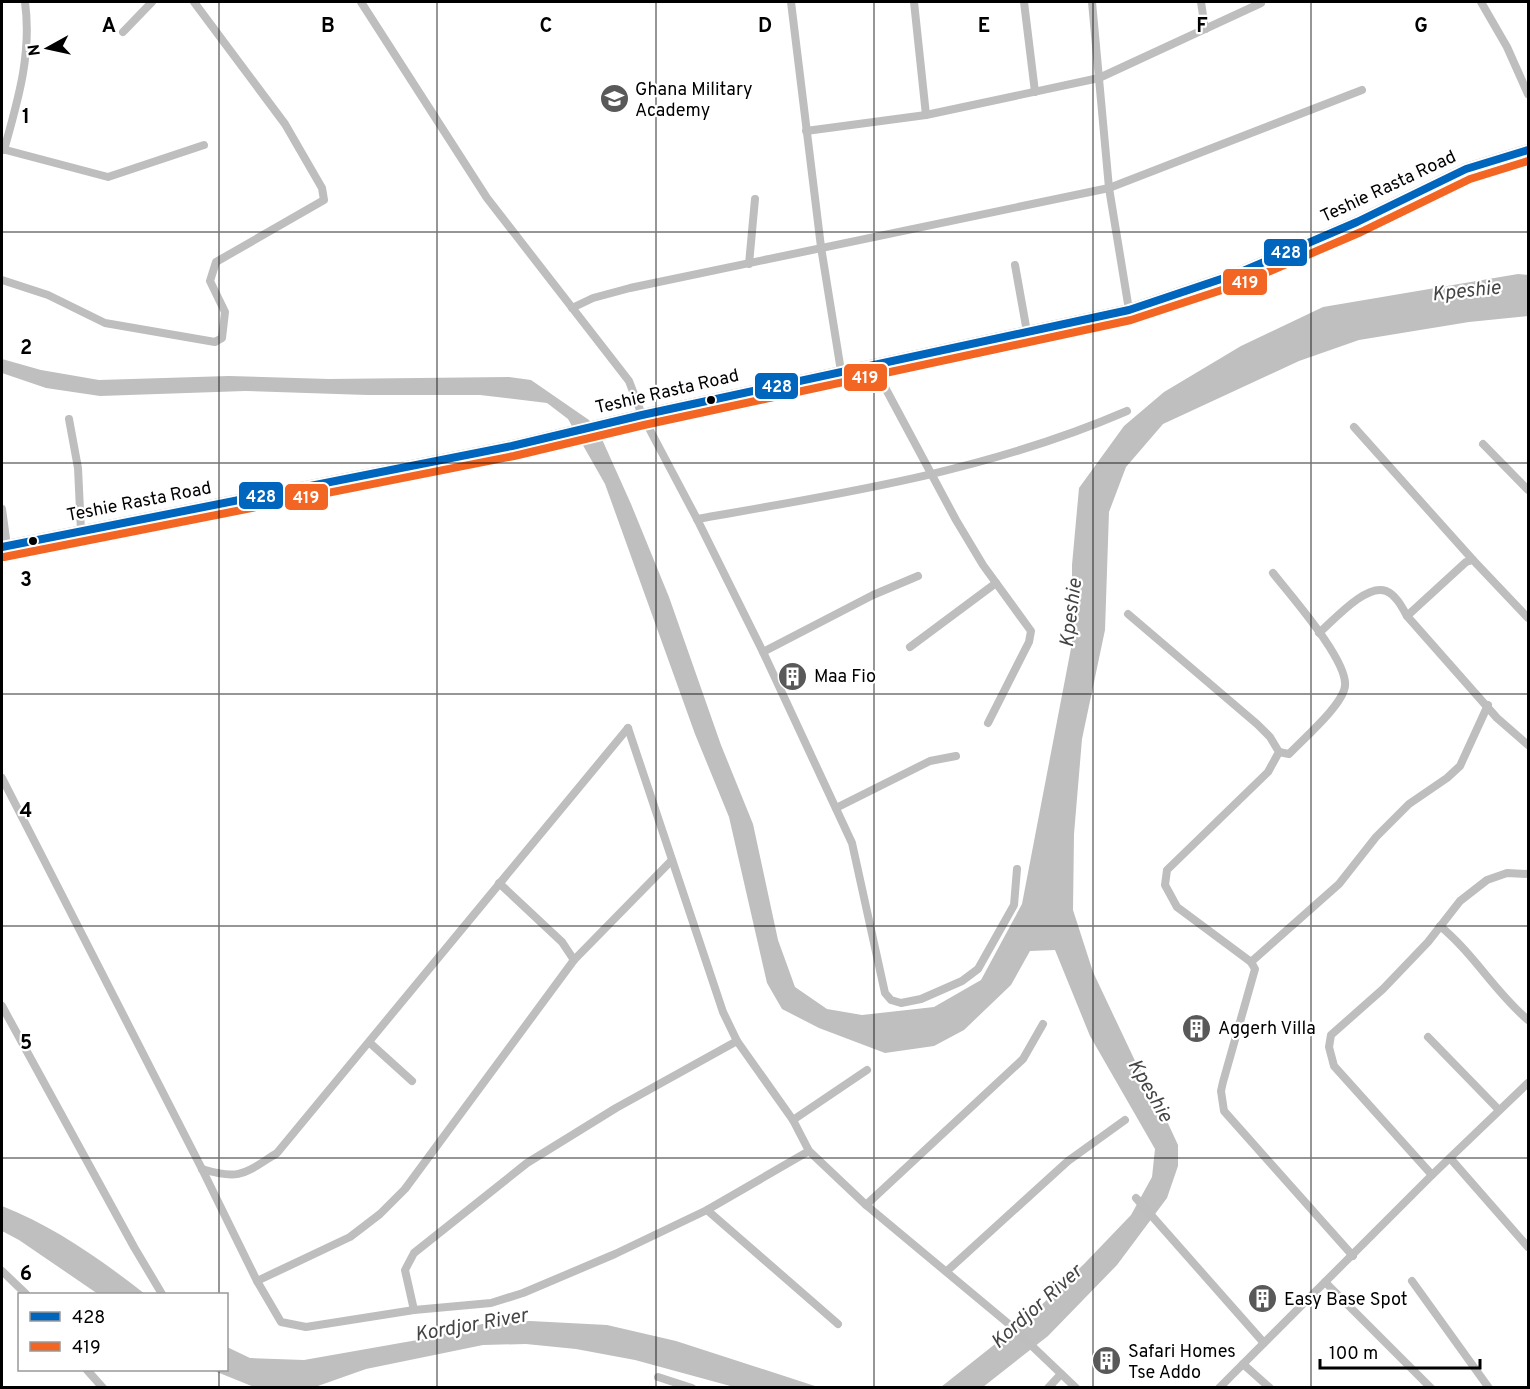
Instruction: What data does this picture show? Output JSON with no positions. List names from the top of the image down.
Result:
{
  "streets": {
    "main road": ["Teshie Rasta Road"]
  },
  "water": ["Kpeshie", "Kordjor River"],
  "places": {
    "school or university": ["Ghana Military Academy"],
    "building": [
      "Maa Fio",
      "Aggerh Villa",
      "Easy Base Spot",
      "Safari Homes Tse Addo"
    ]
  },
  "lines": ["transit line 428", "transit line 419"],
  "legend": ["428", "419"],
  "scale_bar": "100 m",
  "north": "left",
  "grid": {
    "columns": [
      "A",
      "B",
      "C",
      "D",
      "E",
      "F",
      "G"
    ],
    "rows": [
      "1",
      "2",
      "3",
      "4",
      "5",
      "6"
    ]
  }
}
